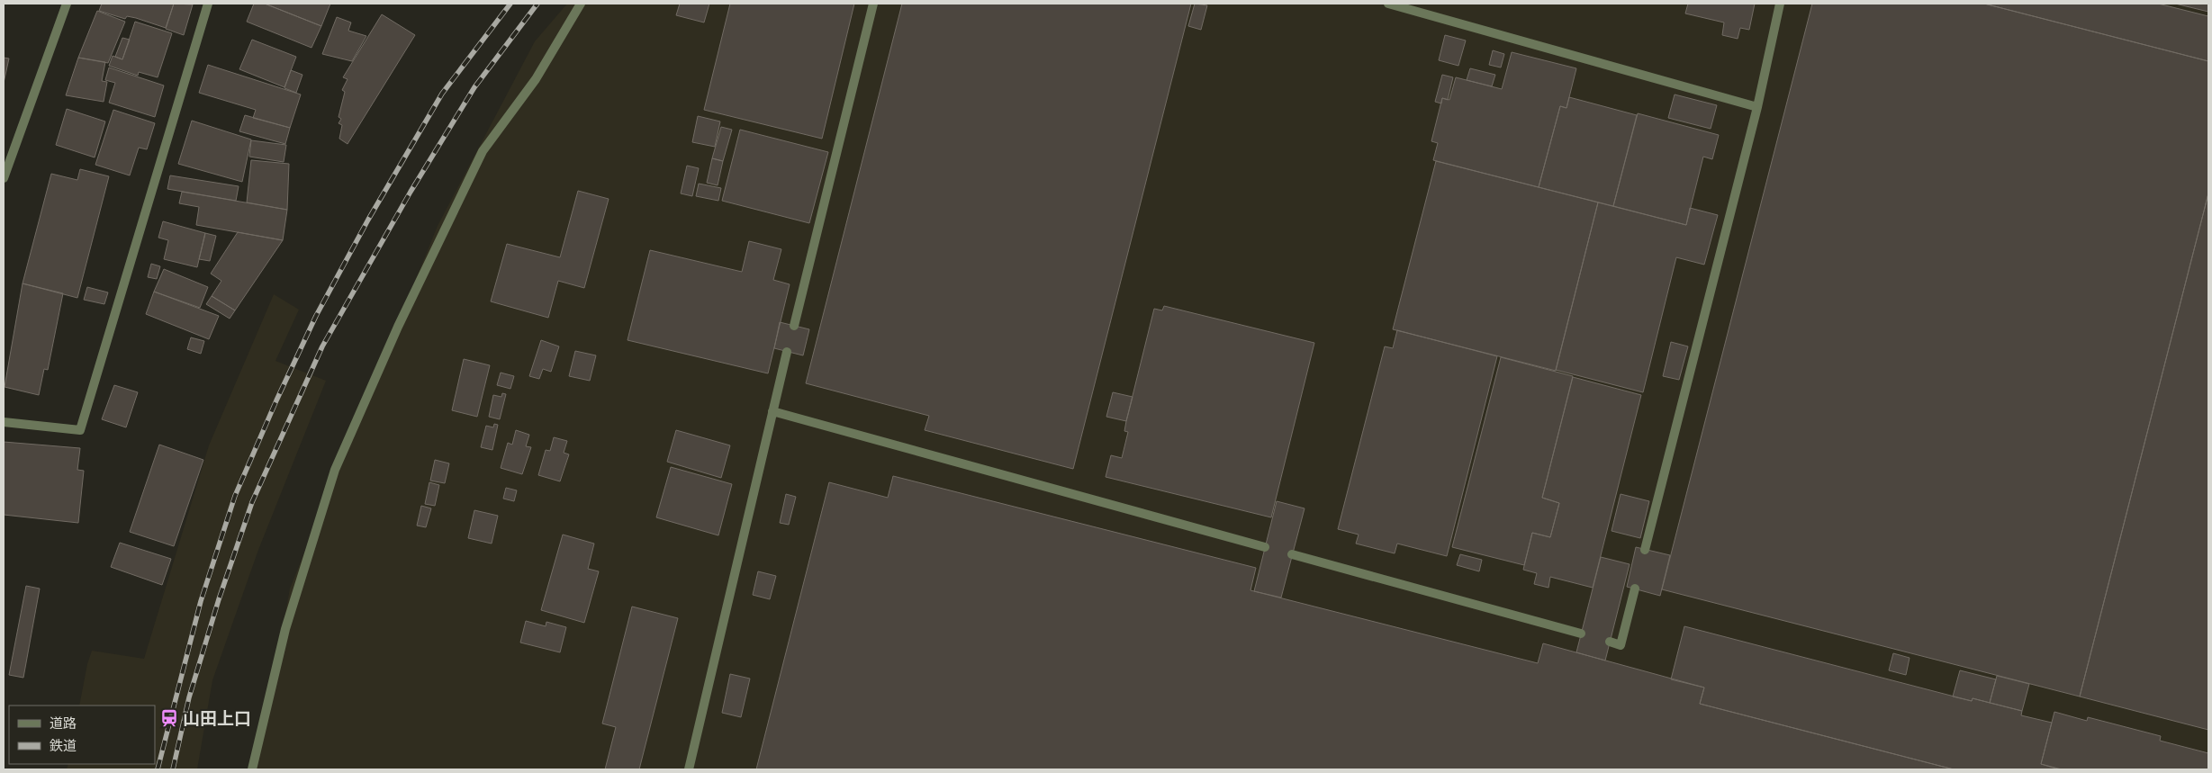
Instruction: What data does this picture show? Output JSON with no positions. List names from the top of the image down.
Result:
{
  "places": {
    "station": ["山田上口"]
  },
  "legend": ["道路", "鉄道"]
}
